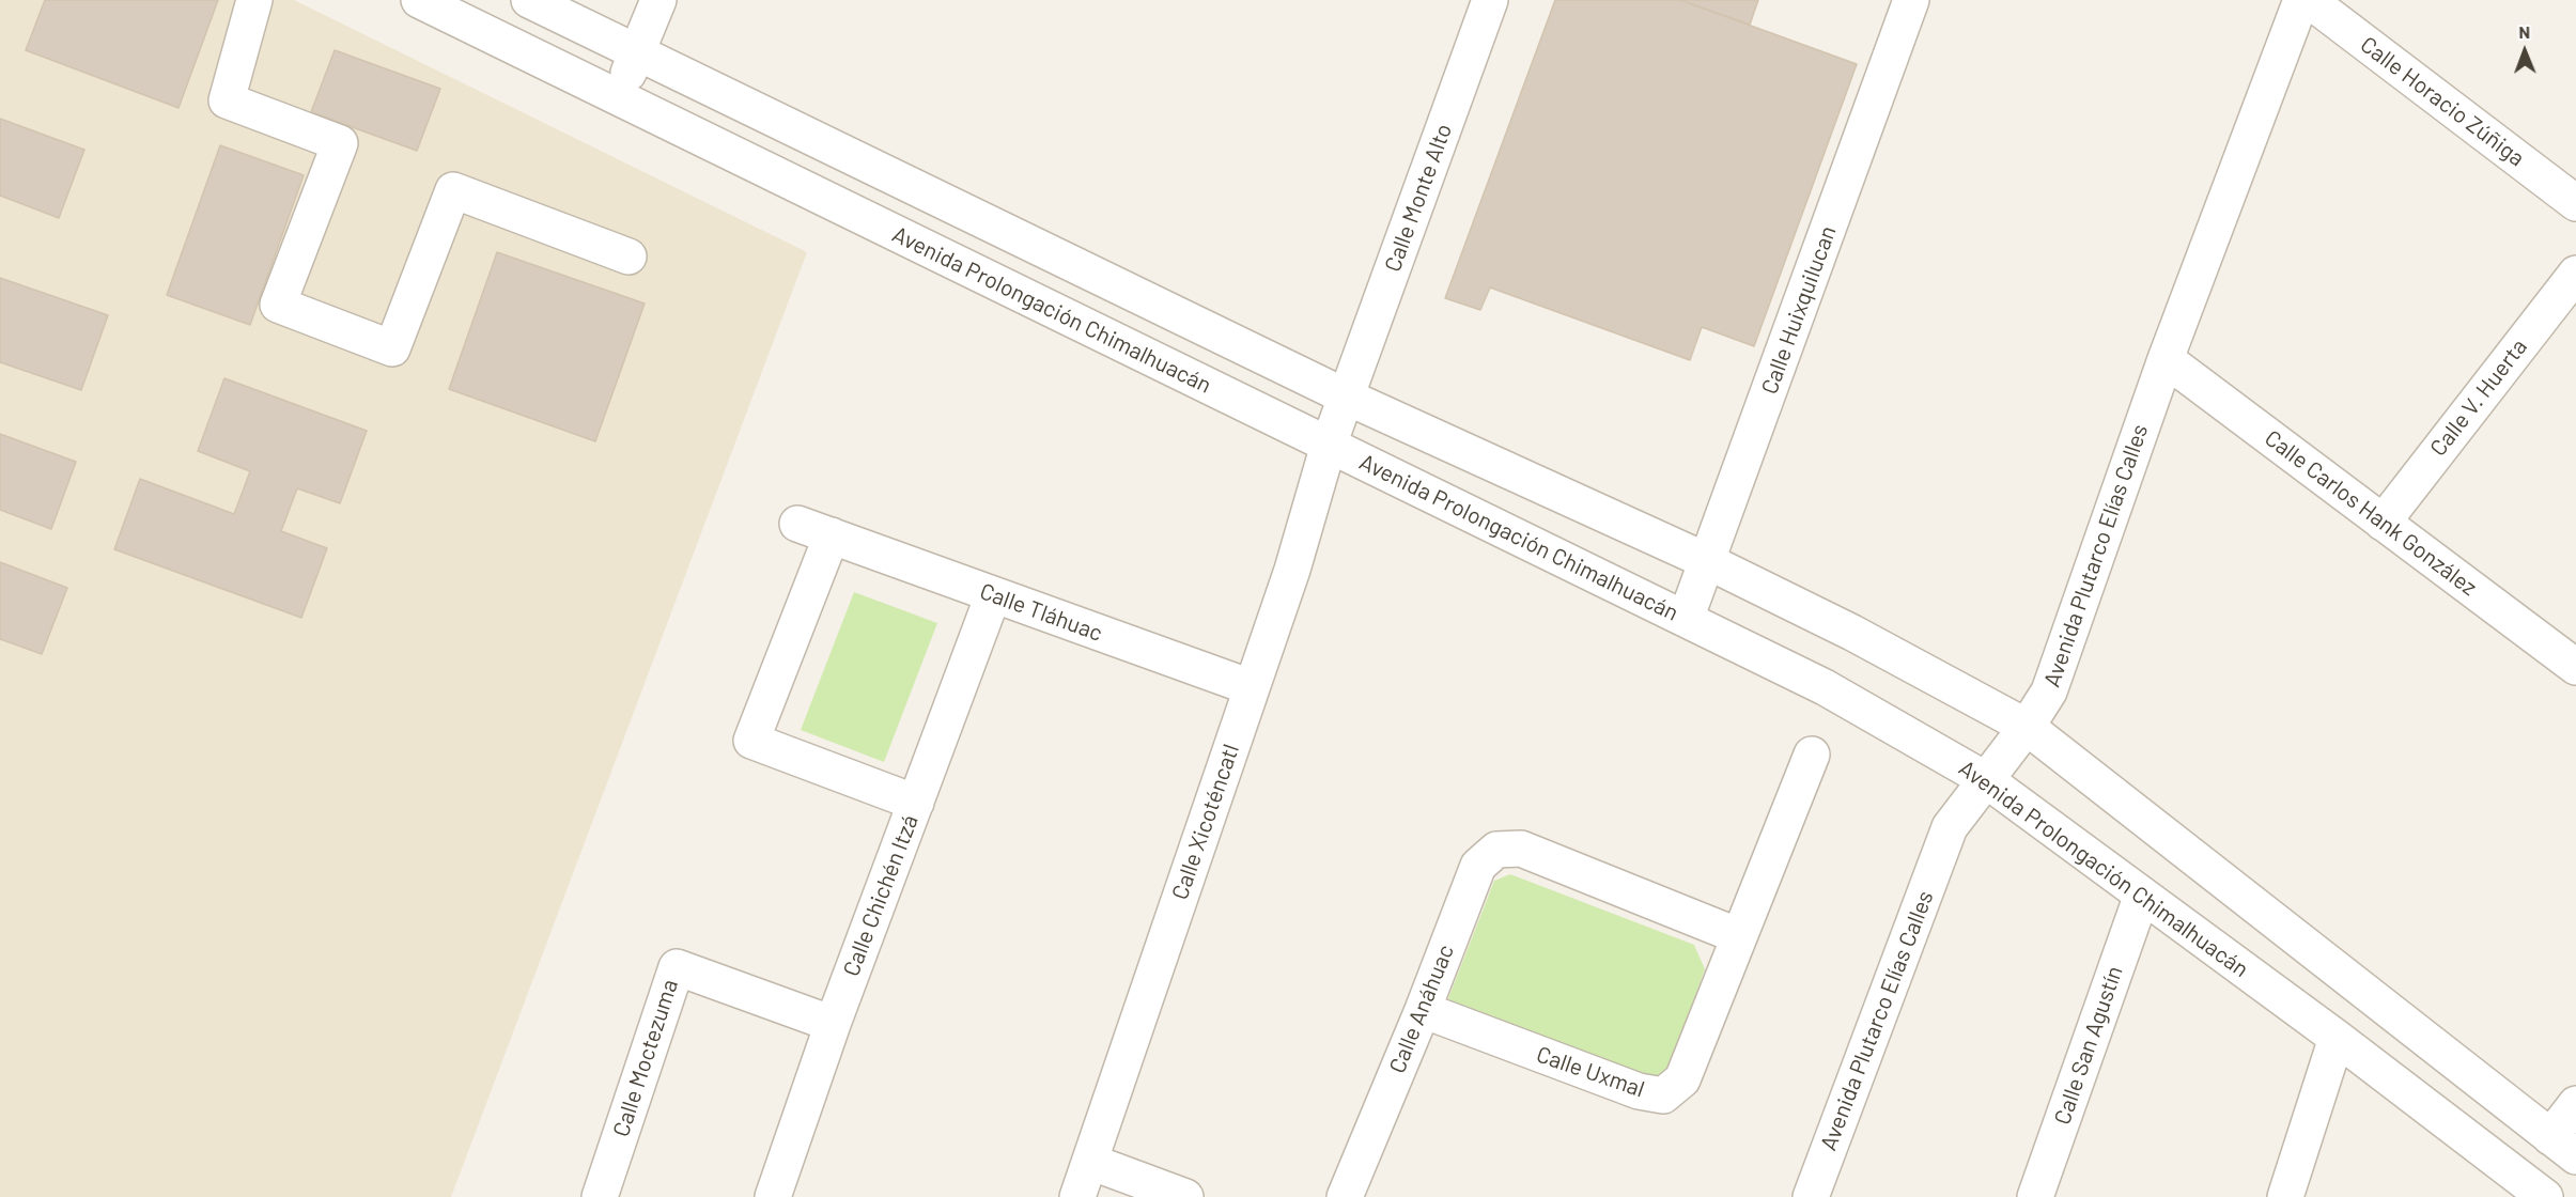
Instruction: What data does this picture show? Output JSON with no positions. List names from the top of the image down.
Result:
{
  "streets": {
    "street": [
      "Calle Horacio Zúñiga",
      "Calle Monte Alto",
      "Avenida Prolongación Chimalhuacán",
      "Calle Huixquilucan",
      "Calle V. Huerta",
      "Calle Carlos Hank González",
      "Avenida Plutarco Elías Calles",
      "Calle Tláhuac",
      "Calle Xicoténcatl",
      "Calle Chichén Itzá",
      "Calle Anáhuac",
      "Calle San Agustín",
      "Calle Moctezuma",
      "Calle Uxmal"
    ]
  },
  "crossings": [
    ["Calle Monte Alto", "Avenida Prolongación Chimalhuacán"],
    ["Calle Monte Alto", "Calle Xicoténcatl"],
    ["Avenida Prolongación Chimalhuacán", "Calle Huixquilucan"],
    ["Avenida Prolongación Chimalhuacán", "Avenida Plutarco Elías Calles"],
    ["Avenida Prolongación Chimalhuacán", "Calle Xicoténcatl"],
    ["Avenida Prolongación Chimalhuacán", "Calle San Agustín"],
    ["Calle V. Huerta", "Calle Carlos Hank González"],
    ["Calle Carlos Hank González", "Avenida Plutarco Elías Calles"],
    ["Calle Tláhuac", "Calle Xicoténcatl"],
    ["Calle Tláhuac", "Calle Chichén Itzá"],
    ["Calle Chichén Itzá", "Calle Moctezuma"],
    ["Calle Anáhuac", "Calle Uxmal"]
  ],
  "north": "top"
}
